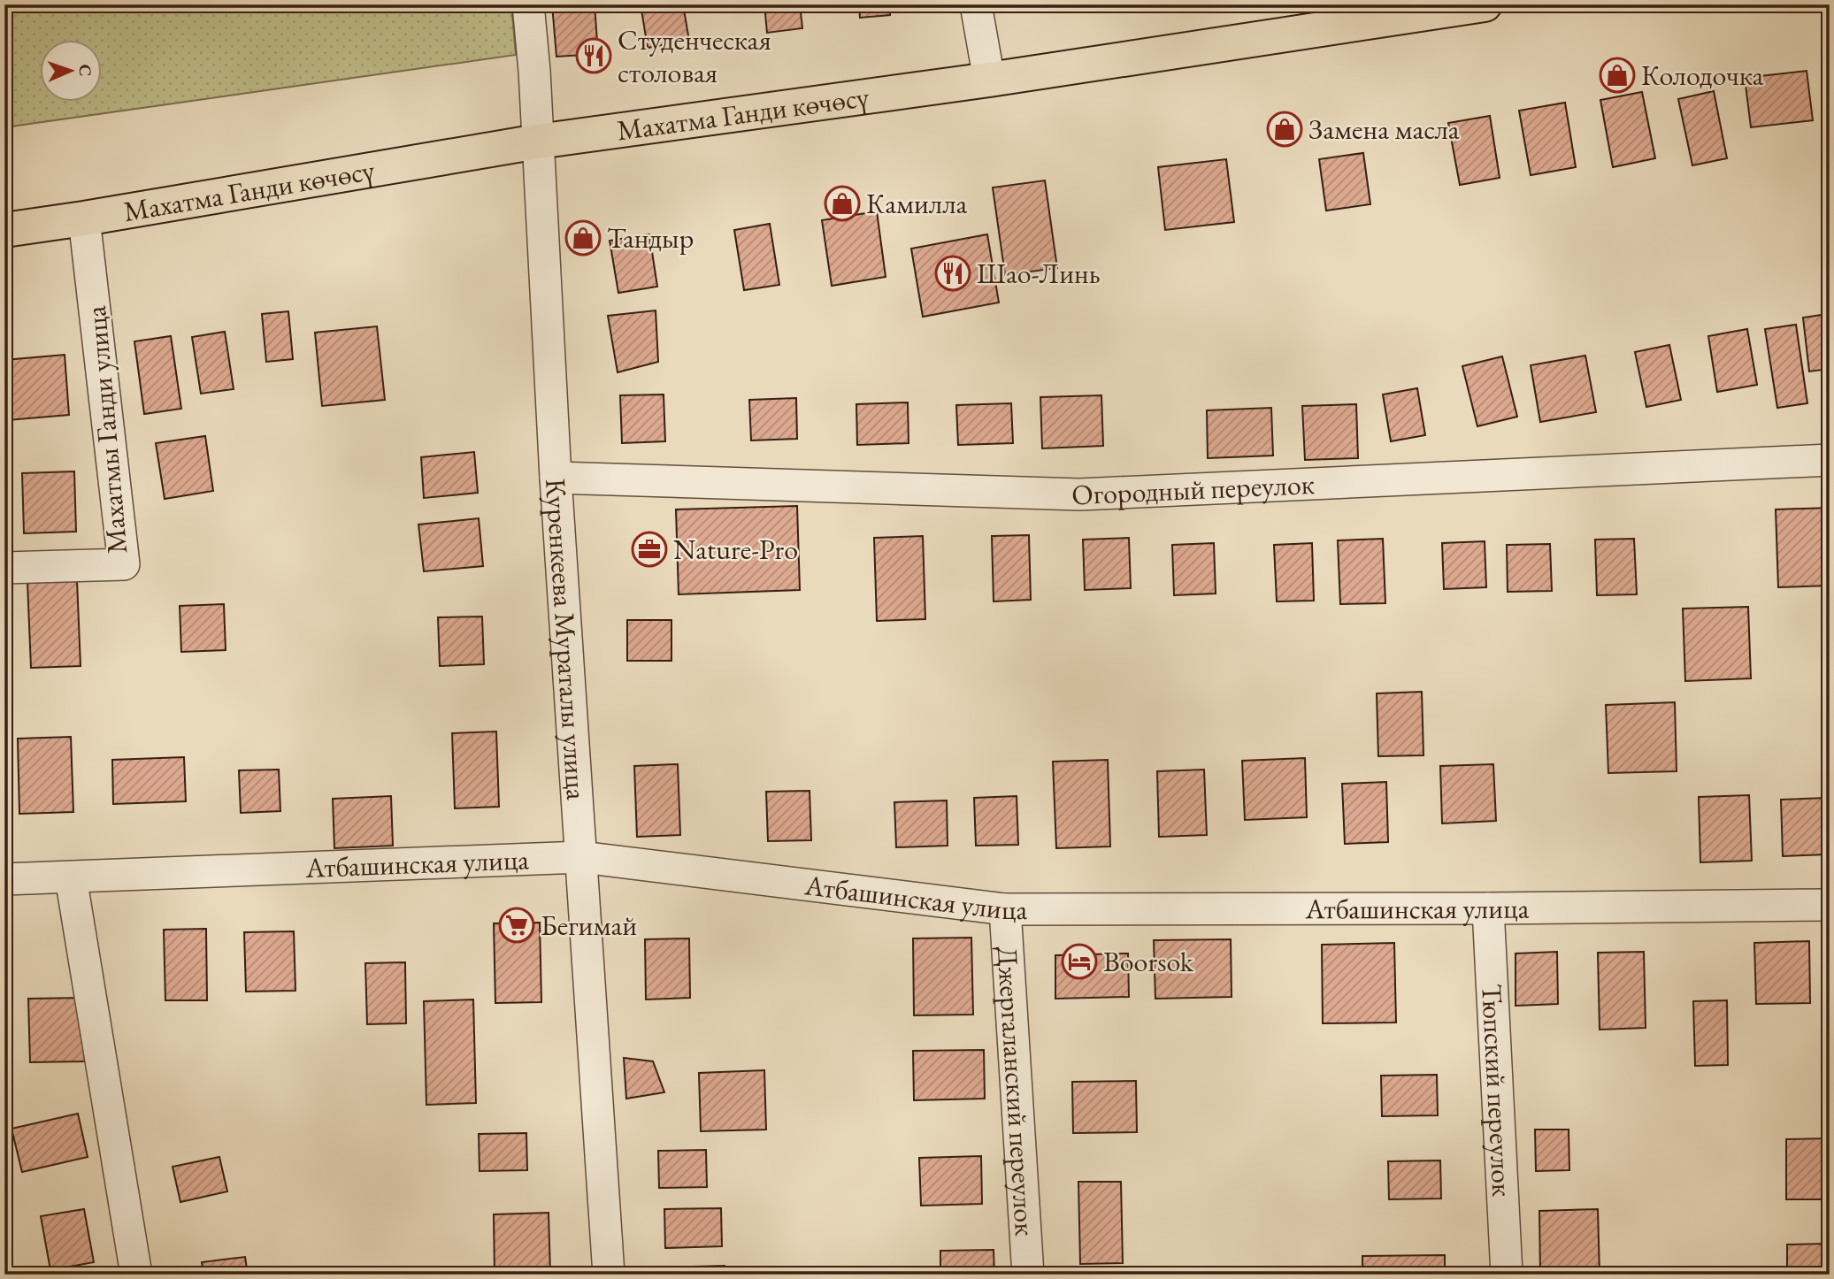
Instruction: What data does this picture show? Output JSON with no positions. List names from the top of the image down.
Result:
{
  "streets": {
    "main road": ["Махатма Ганди көчөсү"],
    "street": [
      "Махатмы Ганди улица",
      "Огородный переулок",
      "Куренкеева Мураталы улица",
      "Атбашинская улица",
      "Тюпский переулок",
      "Джергаланский переулок"
    ]
  },
  "crossings": [
    ["Махатма Ганди көчөсү", "Махатмы Ганди улица"],
    ["Махатма Ганди көчөсү", "Куренкеева Мураталы улица"],
    ["Огородный переулок", "Куренкеева Мураталы улица"],
    ["Куренкеева Мураталы улица", "Атбашинская улица"],
    ["Атбашинская улица", "Тюпский переулок"],
    ["Атбашинская улица", "Джергаланский переулок"]
  ],
  "places": {
    "restaurant": ["Студенческая столовая", "Шао-Линь"],
    "shop": [
      "Колодочка",
      "Замена масла",
      "Камилла",
      "Тандыр"
    ],
    "office": ["Nature-Pro"],
    "supermarket": ["Бегимай"],
    "hotel": ["Boorsok"]
  },
  "north": "right"
}
